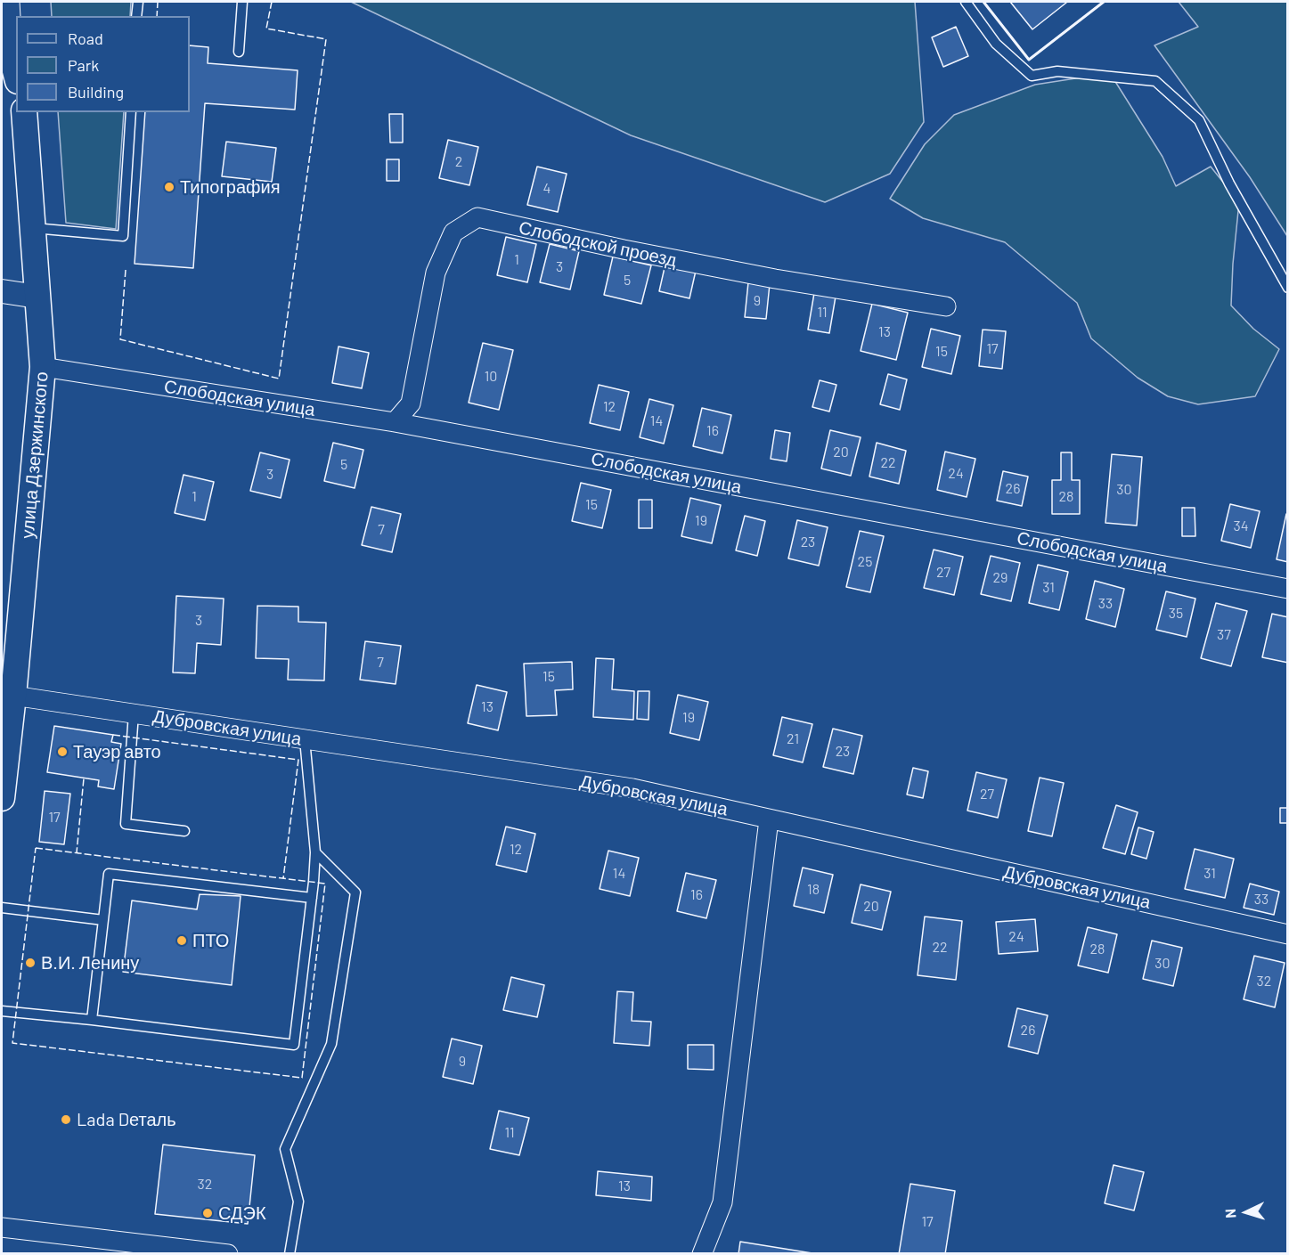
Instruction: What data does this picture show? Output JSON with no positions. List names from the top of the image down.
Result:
{
  "streets": {
    "main road": ["улица Дзержинского"],
    "street": ["Слободской проезд", "Слободская улица", "Дубровская улица"]
  },
  "crossings": [
    ["Слободской проезд", "Слободская улица"],
    ["Слободская улица", "улица Дзержинского"],
    ["улица Дзержинского", "Дубровская улица"]
  ],
  "places": [
    "Типография",
    "Тауэр авто",
    "ПТО",
    "В.И. Ленину",
    "Lada Dеталь",
    "СДЭК"
  ],
  "house_numbers": [
    "2",
    "4",
    "1",
    "3",
    "5",
    "9",
    "11",
    "13",
    "17",
    "15",
    "10",
    "12",
    "14",
    "16",
    "20",
    "22",
    "5",
    "24",
    "3",
    "26",
    "30",
    "1",
    "28",
    "15",
    "19",
    "34",
    "7",
    "23",
    "25",
    "27",
    "29",
    "31",
    "33",
    "35",
    "3",
    "37",
    "7",
    "15",
    "13",
    "19",
    "21",
    "23",
    "27",
    "17",
    "12",
    "14",
    "31",
    "18",
    "16",
    "33",
    "20",
    "24",
    "22",
    "28",
    "30",
    "32",
    "26",
    "9",
    "11",
    "32",
    "13",
    "17"
  ],
  "legend": ["Road", "Park", "Building"],
  "north": "left"
}
